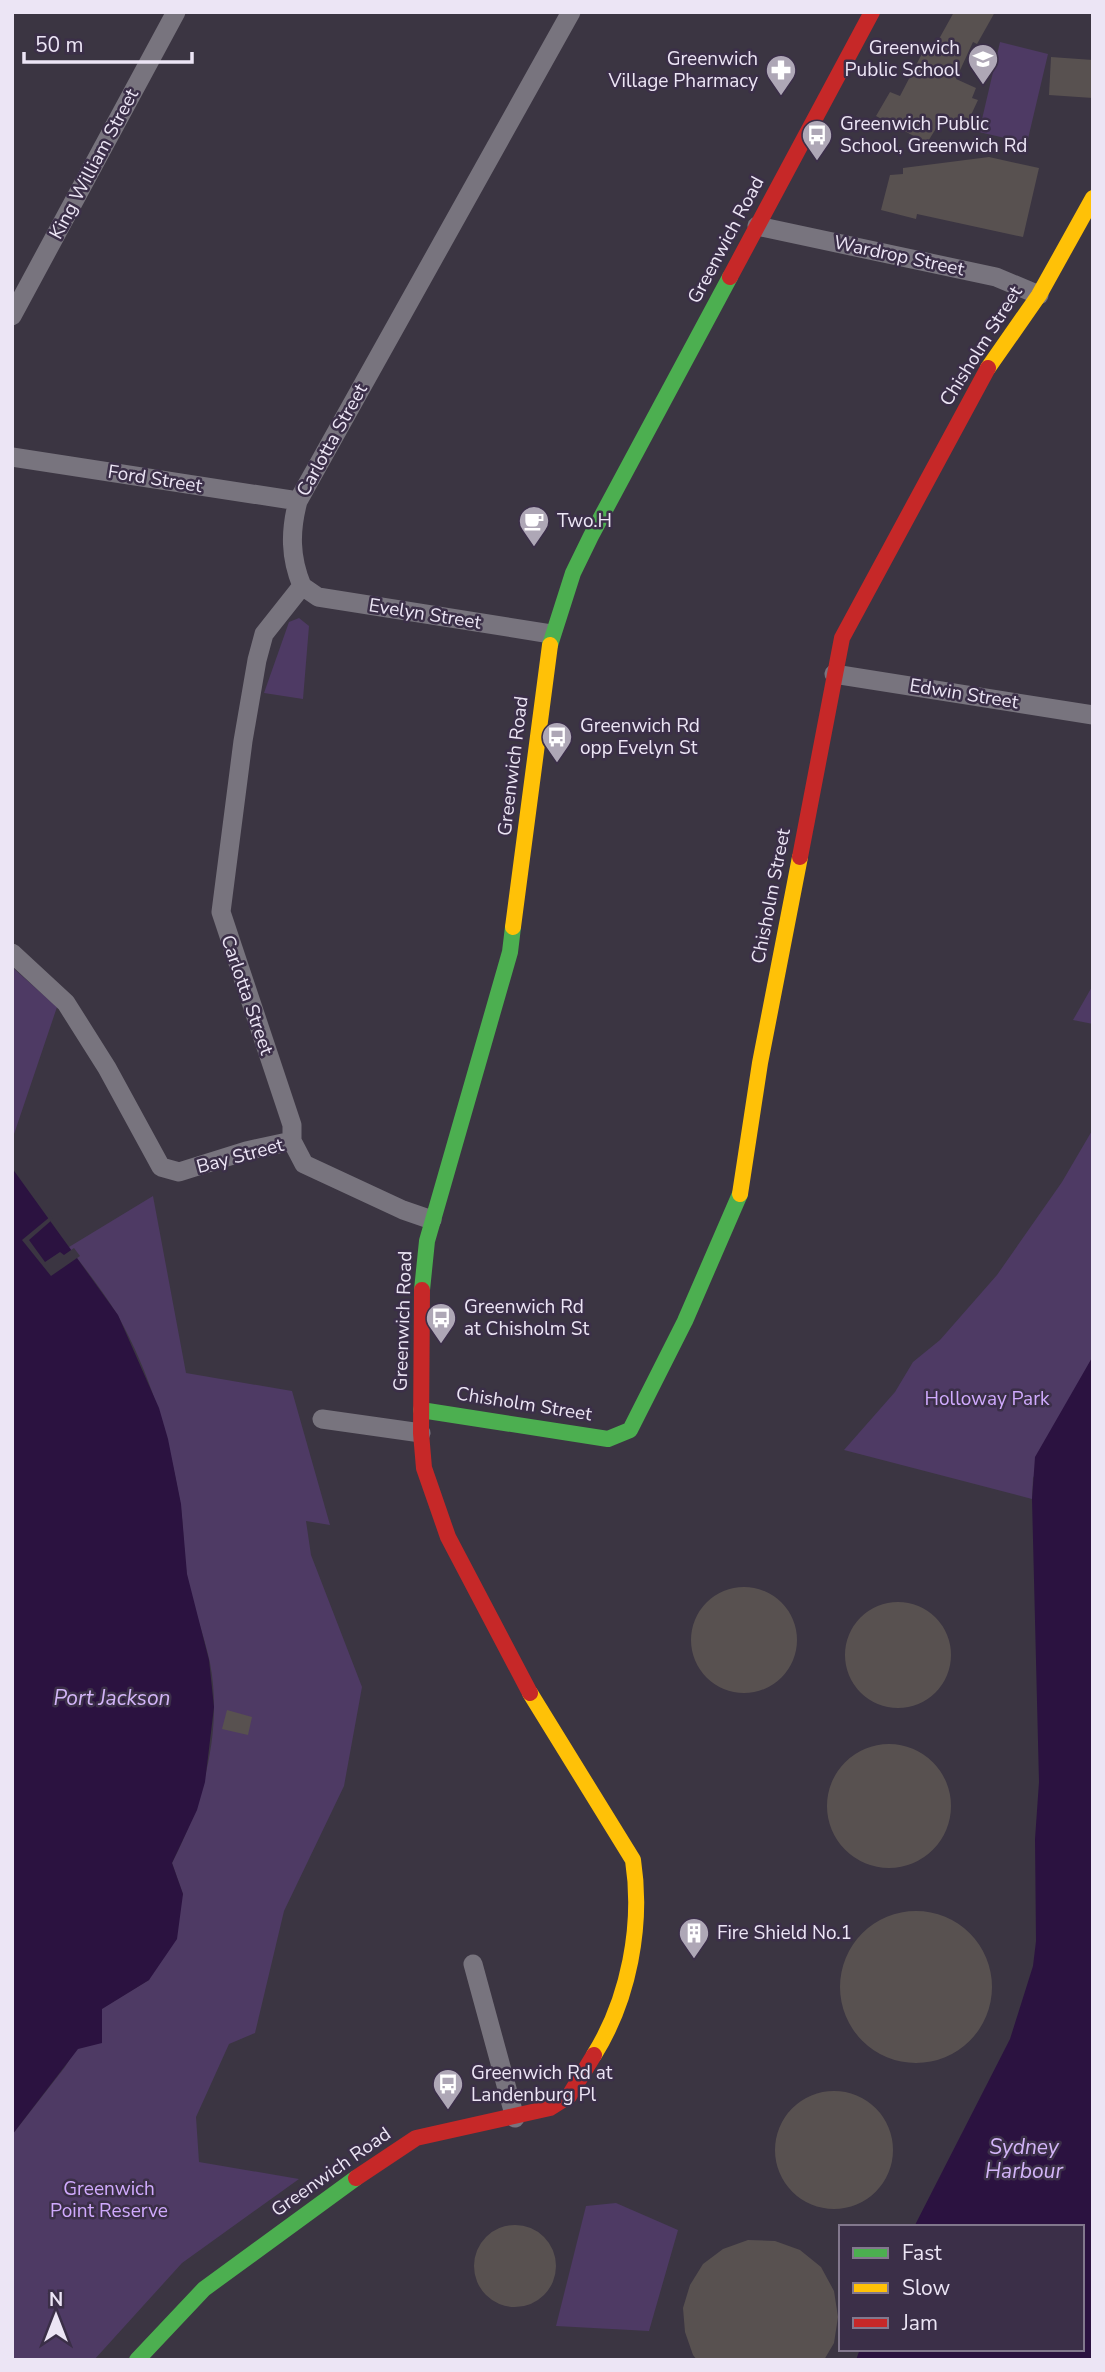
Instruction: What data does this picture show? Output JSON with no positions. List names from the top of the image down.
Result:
{
  "streets": {
    "street": [
      "King William Street",
      "Greenwich Road",
      "Wardrop Street",
      "Chisholm Street",
      "Carlotta Street",
      "Ford Street",
      "Evelyn Street",
      "Edwin Street",
      "Bay Street"
    ]
  },
  "crossings": [
    ["Greenwich Road", "Wardrop Street"],
    ["Greenwich Road", "Chisholm Street"],
    ["Greenwich Road", "Evelyn Street"],
    ["Greenwich Road", "Bay Street"],
    ["Wardrop Street", "Chisholm Street"],
    ["Chisholm Street", "Edwin Street"],
    ["Carlotta Street", "Ford Street"],
    ["Carlotta Street", "Evelyn Street"],
    ["Carlotta Street", "Bay Street"]
  ],
  "water": ["Port Jackson", "Sydney Harbour"],
  "parks": ["Holloway Park", "Greenwich Point Reserve"],
  "places": {
    "school or university": ["Greenwich Public School"],
    "pharmacy": ["Greenwich Village Pharmacy"],
    "bus stop": [
      "Greenwich Public School, Greenwich Rd",
      "Greenwich Rd opp Evelyn St",
      "Greenwich Rd at Chisholm St",
      "Greenwich Rd at Landenburg Pl"
    ],
    "cafe": ["Two.H"],
    "building": ["Fire Shield No.1"]
  },
  "legend": ["Fast", "Slow", "Jam"],
  "scale_bar": "50 m",
  "north": "top"
}
